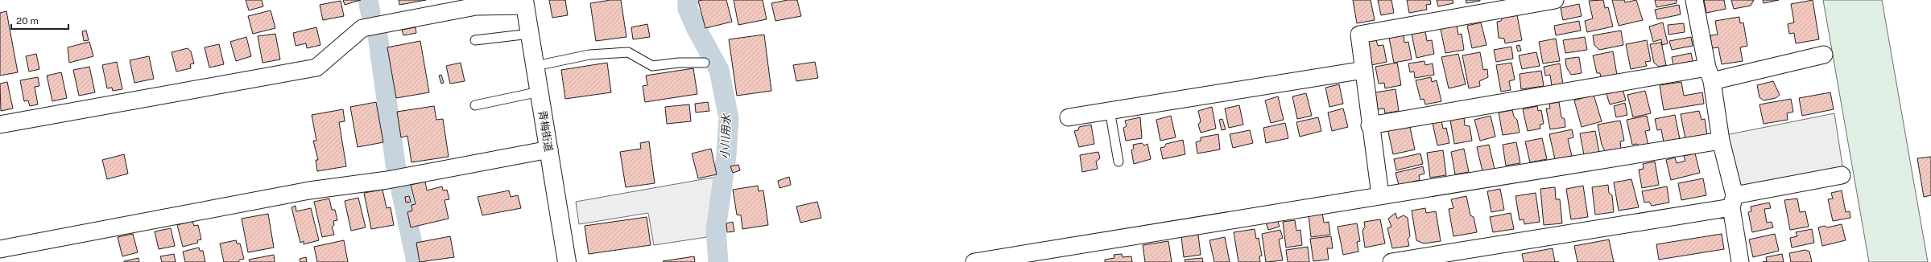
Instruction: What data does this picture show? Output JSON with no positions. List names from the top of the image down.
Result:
{
  "streets": {
    "main road": ["青梅街道"]
  },
  "water": ["小川用水"],
  "scale_bar": "20 m"
}
